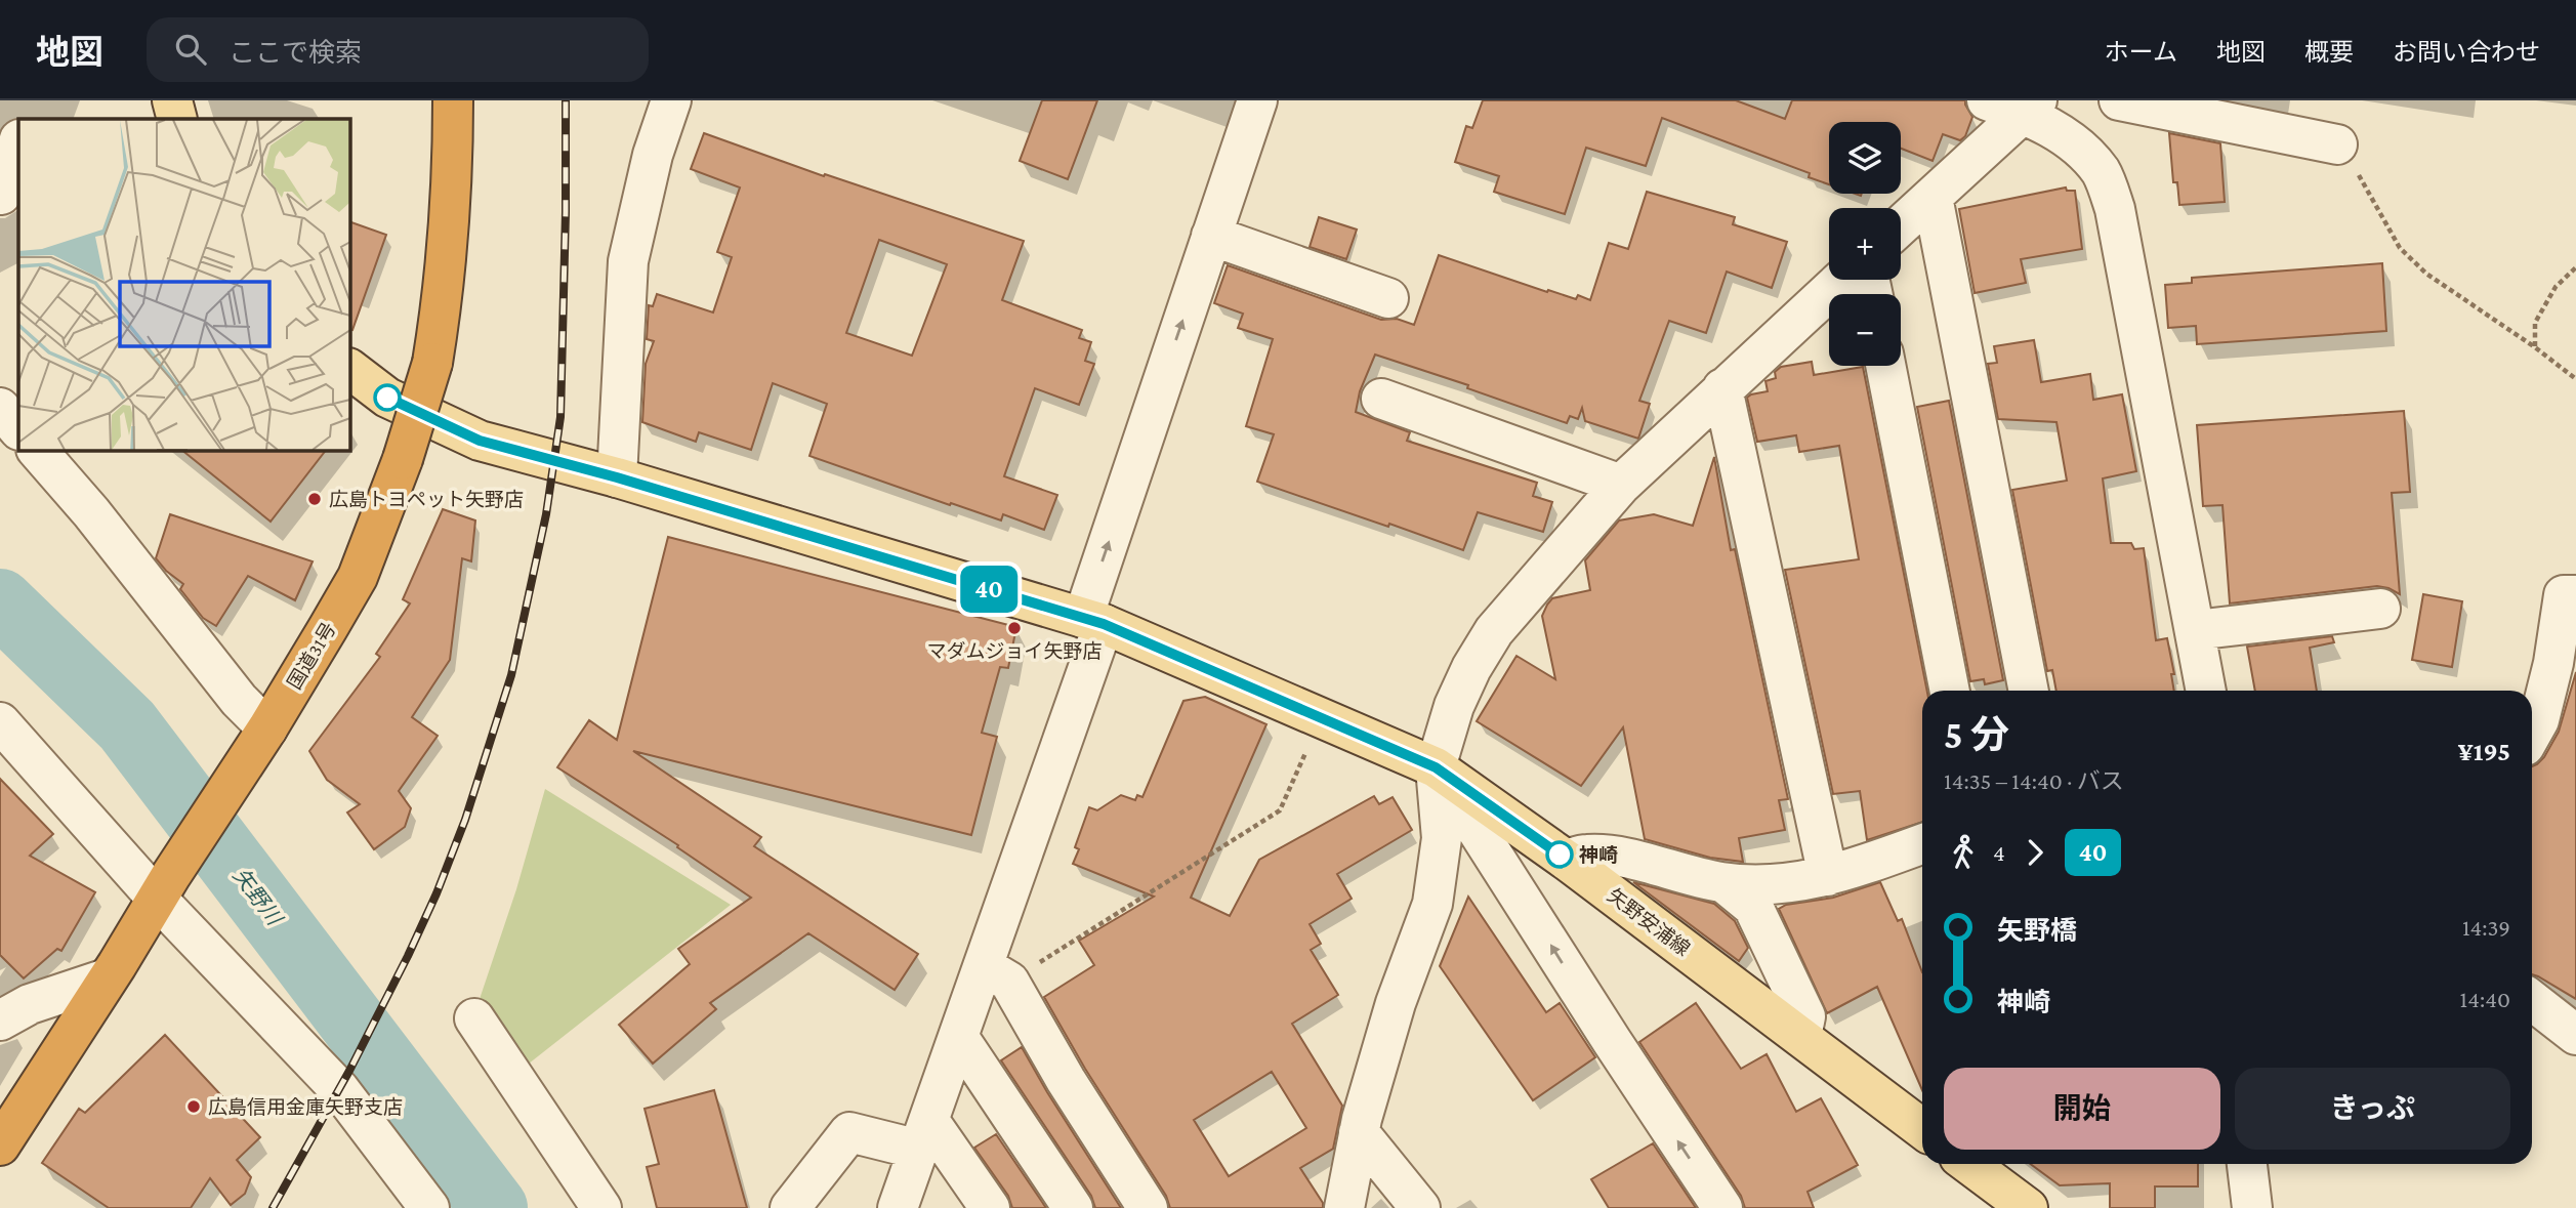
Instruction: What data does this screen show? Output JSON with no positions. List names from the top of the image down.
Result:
{
  "streets": {
    "highway": ["国道31号"],
    "main road": ["矢野安浦線"]
  },
  "water": ["矢野川"],
  "places": [
    "広島トヨペット矢野店",
    "マダムジョイ矢野店",
    "神崎",
    "広島信用金庫矢野支店"
  ],
  "lines": ["bus line 40"],
  "page": {
    "header": "地図",
    "search": "ここで検索",
    "nav": [
      "ホーム",
      "地図",
      "概要",
      "お問い合わせ"
    ],
    "on_map": "40",
    "map_buttons": ["+", "−"],
    "heading": ["5 分", "14:35 – 14:40 · バス", "¥195"],
    "legs": ["4", "40"],
    "list": [
      {
        "name": "矢野橋",
        "value": "14:39"
      },
      {
        "name": "神崎",
        "value": "14:40"
      }
    ],
    "buttons": ["開始", "きっぷ"]
  }
}
